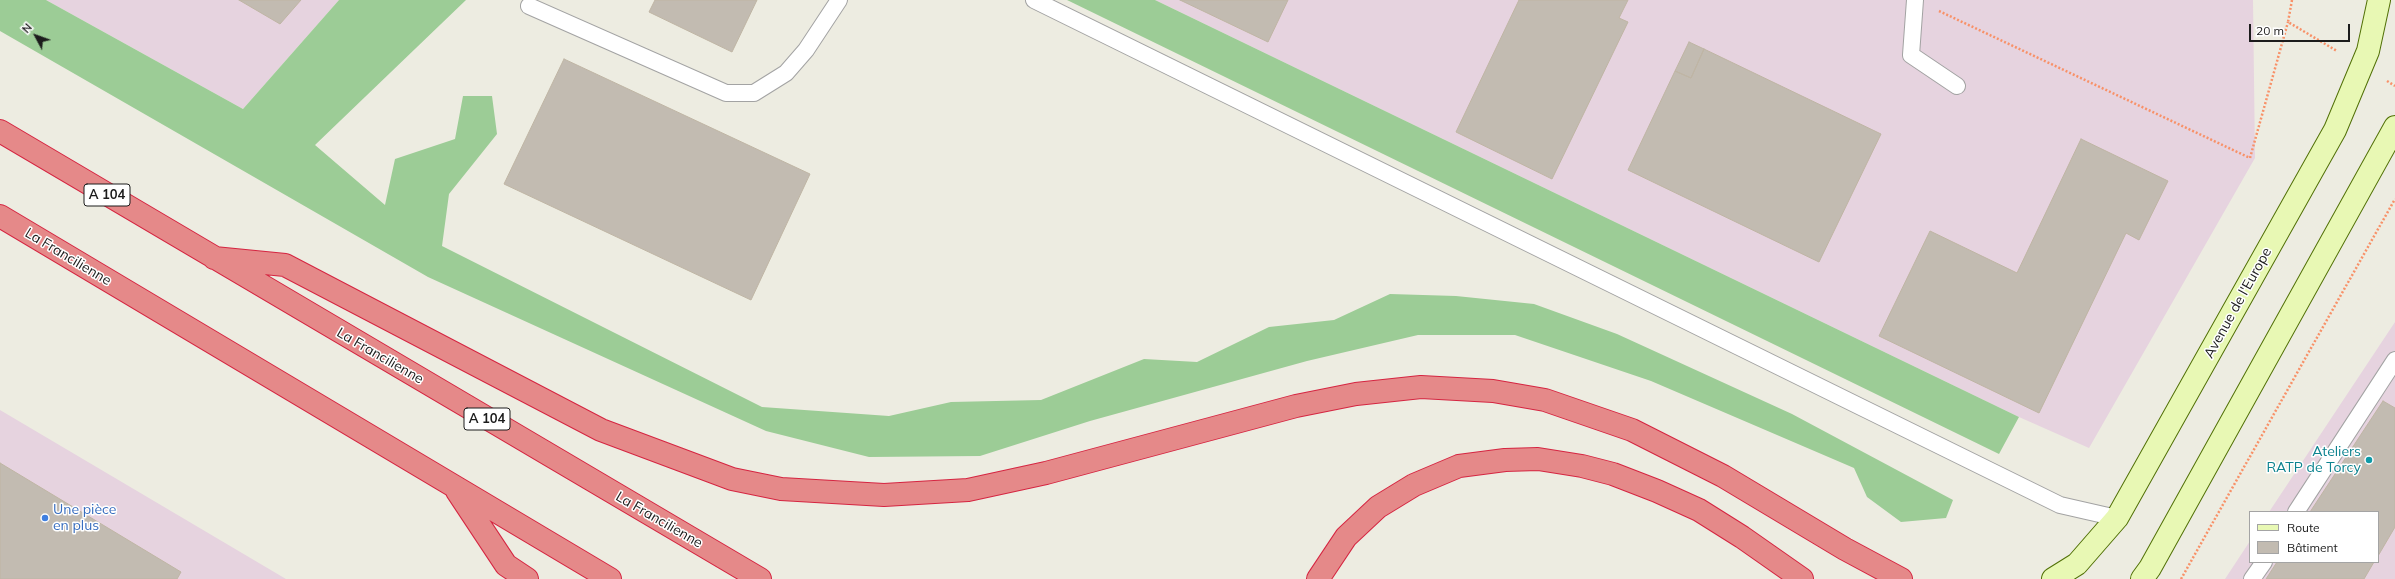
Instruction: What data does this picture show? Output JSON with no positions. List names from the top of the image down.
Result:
{
  "streets": {
    "highway": ["A 104", "La Francilienne"],
    "main road": ["Avenue de l'Europe"]
  },
  "places": ["Ateliers RATP de Torcy", "Une pièce en plus"],
  "legend": ["Route", "Bâtiment"],
  "scale_bar": "20 m",
  "north": "top left"
}
